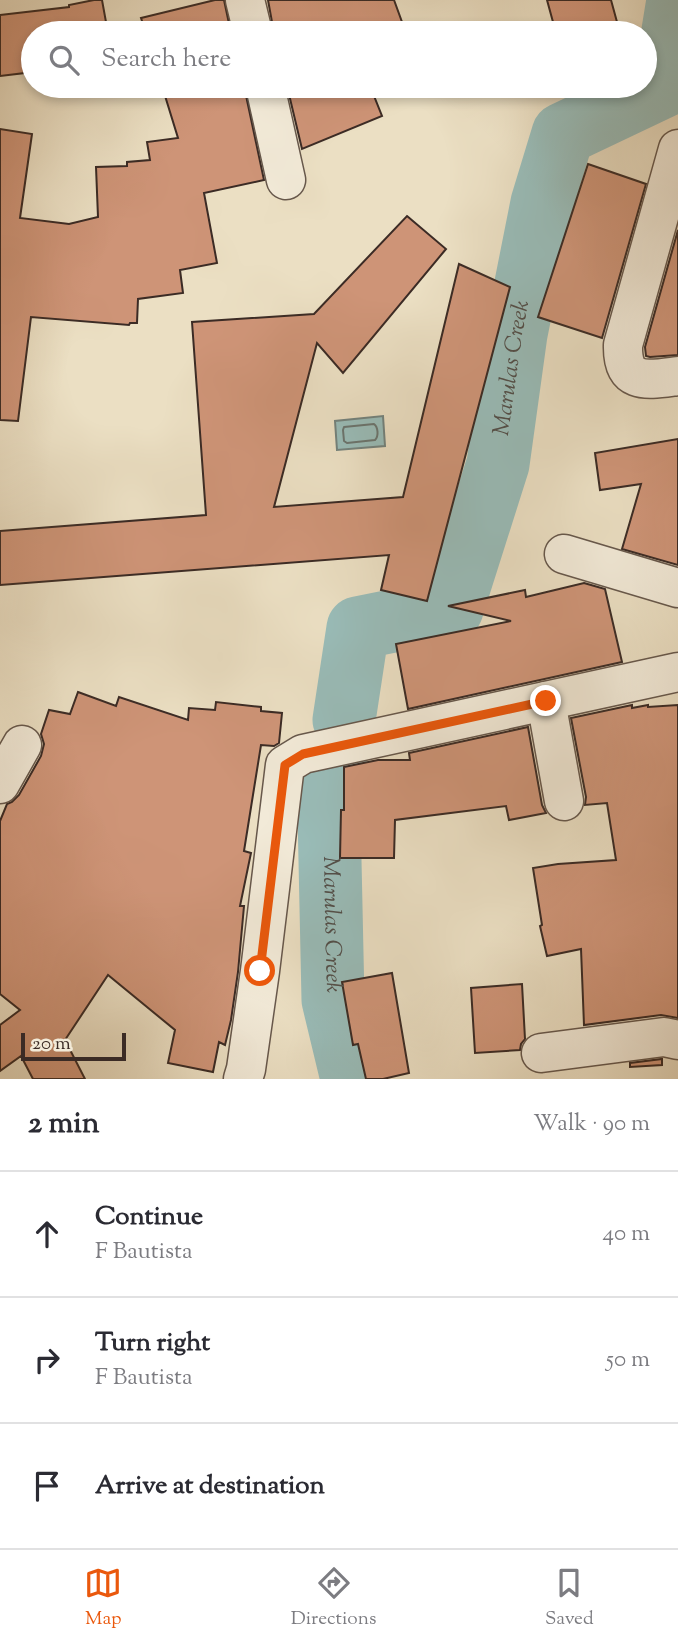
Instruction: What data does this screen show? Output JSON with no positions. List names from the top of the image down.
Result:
{
  "water": ["Marulas Creek"],
  "scale_bar": "20 m",
  "page": {
    "search": "Search here",
    "scale": "20 m",
    "heading": ["2 min", "Walk · 90 m"],
    "list": [
      ["Continue", "F Bautista", "40 m"],
      ["Turn right", "F Bautista", "50 m"],
      "Arrive at destination"
    ],
    "nav": ["Map", "Directions", "Saved"]
  }
}
